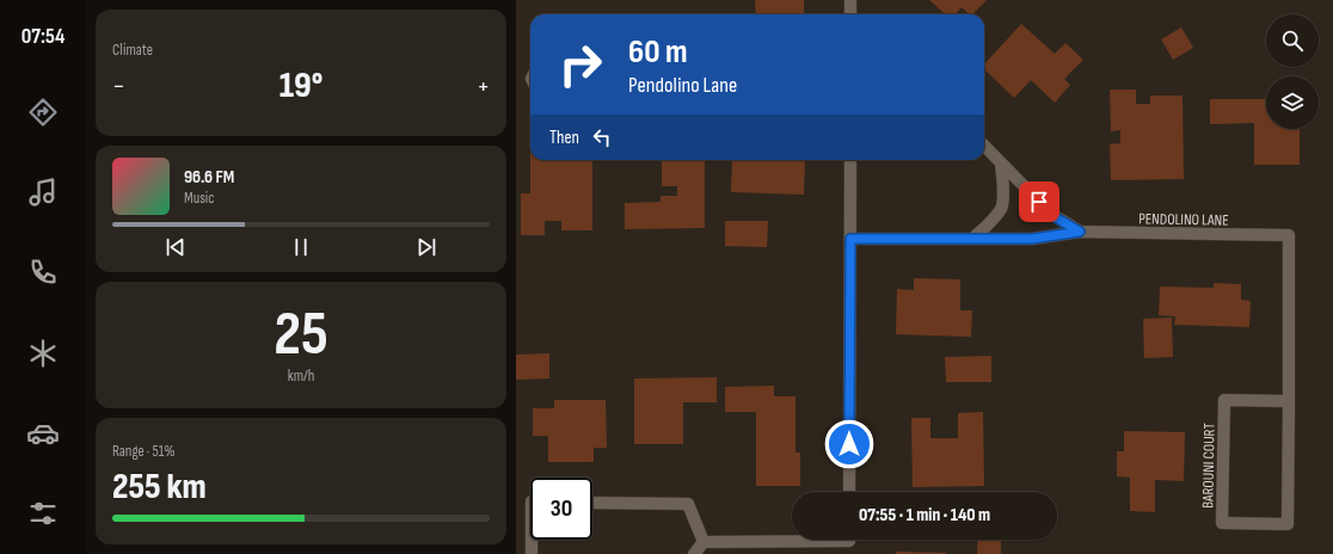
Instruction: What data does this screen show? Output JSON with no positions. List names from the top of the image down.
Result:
{
  "streets": {
    "street": ["PENDOLINO LANE", "BAROUNI COURT"]
  },
  "crossings": [
    ["PENDOLINO LANE", "BAROUNI COURT"]
  ],
  "page": {
    "tabs": "07:54",
    "tile": [
      "Climate",
      ["25", "km/h"],
      ["Range · 51%", "255 km"]
    ],
    "turn": ["60 m", "Pendolino Lane"],
    "heat": ["−", "19°", "+"],
    "then": "Then",
    "song": ["96.6 FM", "Music"],
    "limit": "30",
    "trip": "07:55 · 1 min · 140 m"
  }
}
